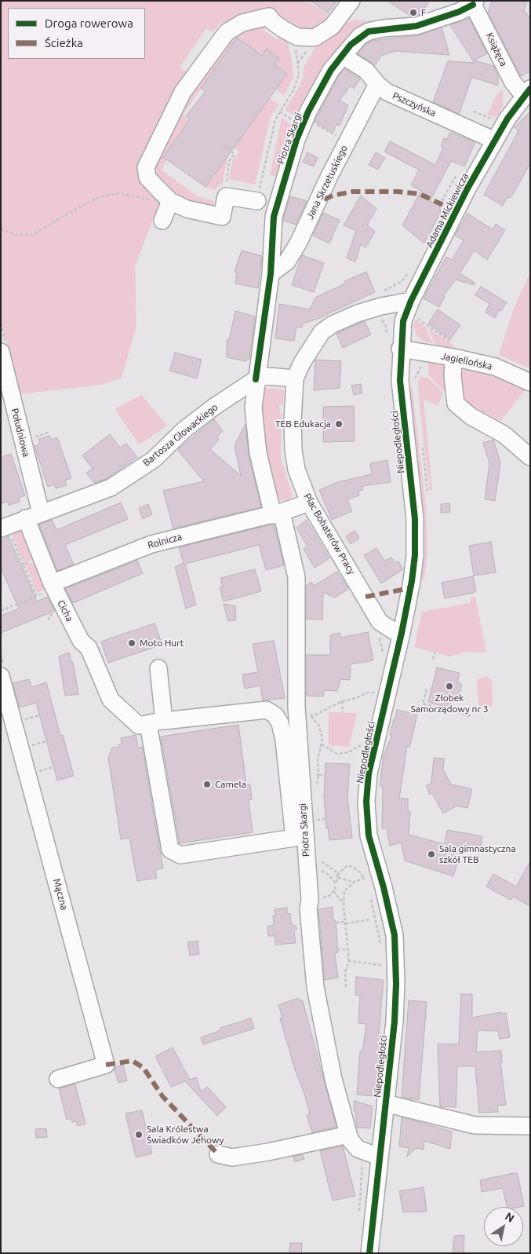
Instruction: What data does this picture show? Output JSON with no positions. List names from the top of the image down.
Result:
{
  "streets": {
    "street": [
      "Książęca",
      "Pszczyńska",
      "Piotra Skargi",
      "Jana Skrzetuskiego",
      "Adama Mickiewicza",
      "Jagiellońska",
      "Południowa",
      "Bartosza Głowackiego",
      "Niepodległości",
      "Plac Bohaterów Pracy",
      "Rolnicza",
      "Cicha",
      "Mączna"
    ]
  },
  "crossings": [
    ["Książęca", "Piotra Skargi"],
    ["Książęca", "Adama Mickiewicza"],
    ["Pszczyńska", "Piotra Skargi"],
    ["Pszczyńska", "Jana Skrzetuskiego"],
    ["Pszczyńska", "Adama Mickiewicza"],
    ["Piotra Skargi", "Jana Skrzetuskiego"],
    ["Piotra Skargi", "Bartosza Głowackiego"],
    ["Piotra Skargi", "Niepodległości"],
    ["Piotra Skargi", "Rolnicza"],
    ["Adama Mickiewicza", "Jagiellońska"],
    ["Adama Mickiewicza", "Niepodległości"],
    ["Adama Mickiewicza", "Plac Bohaterów Pracy"],
    ["Jagiellońska", "Niepodległości"],
    ["Południowa", "Bartosza Głowackiego"],
    ["Południowa", "Cicha"],
    ["Bartosza Głowackiego", "Plac Bohaterów Pracy"],
    ["Bartosza Głowackiego", "Cicha"],
    ["Niepodległości", "Plac Bohaterów Pracy"],
    ["Rolnicza", "Cicha"]
  ],
  "places": [
    "F",
    "TEB Edukacja",
    "Moto Hurt",
    "Żłobek Samorządowy nr 3",
    "Camela",
    "Sala gimnastyczna szkół TEB",
    "Sala Królestwa Świadków Jehowy"
  ],
  "legend": ["Droga rowerowa", "Ścieżka"],
  "north": "top right"
}
